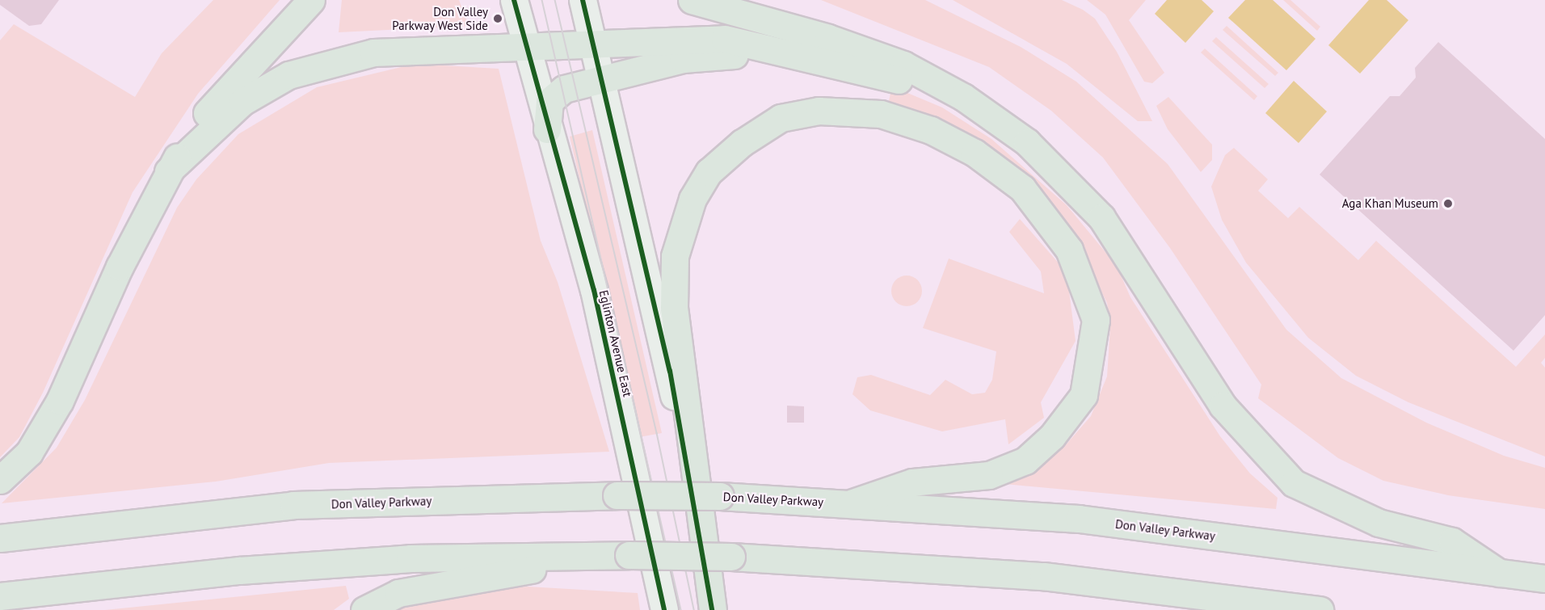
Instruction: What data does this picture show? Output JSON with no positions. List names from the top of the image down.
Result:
{
  "streets": {
    "highway": ["Don Valley Parkway"],
    "main road": ["Eglinton Avenue East"]
  },
  "places": ["Don Valley Parkway West Side", "Aga Khan Museum"]
}
